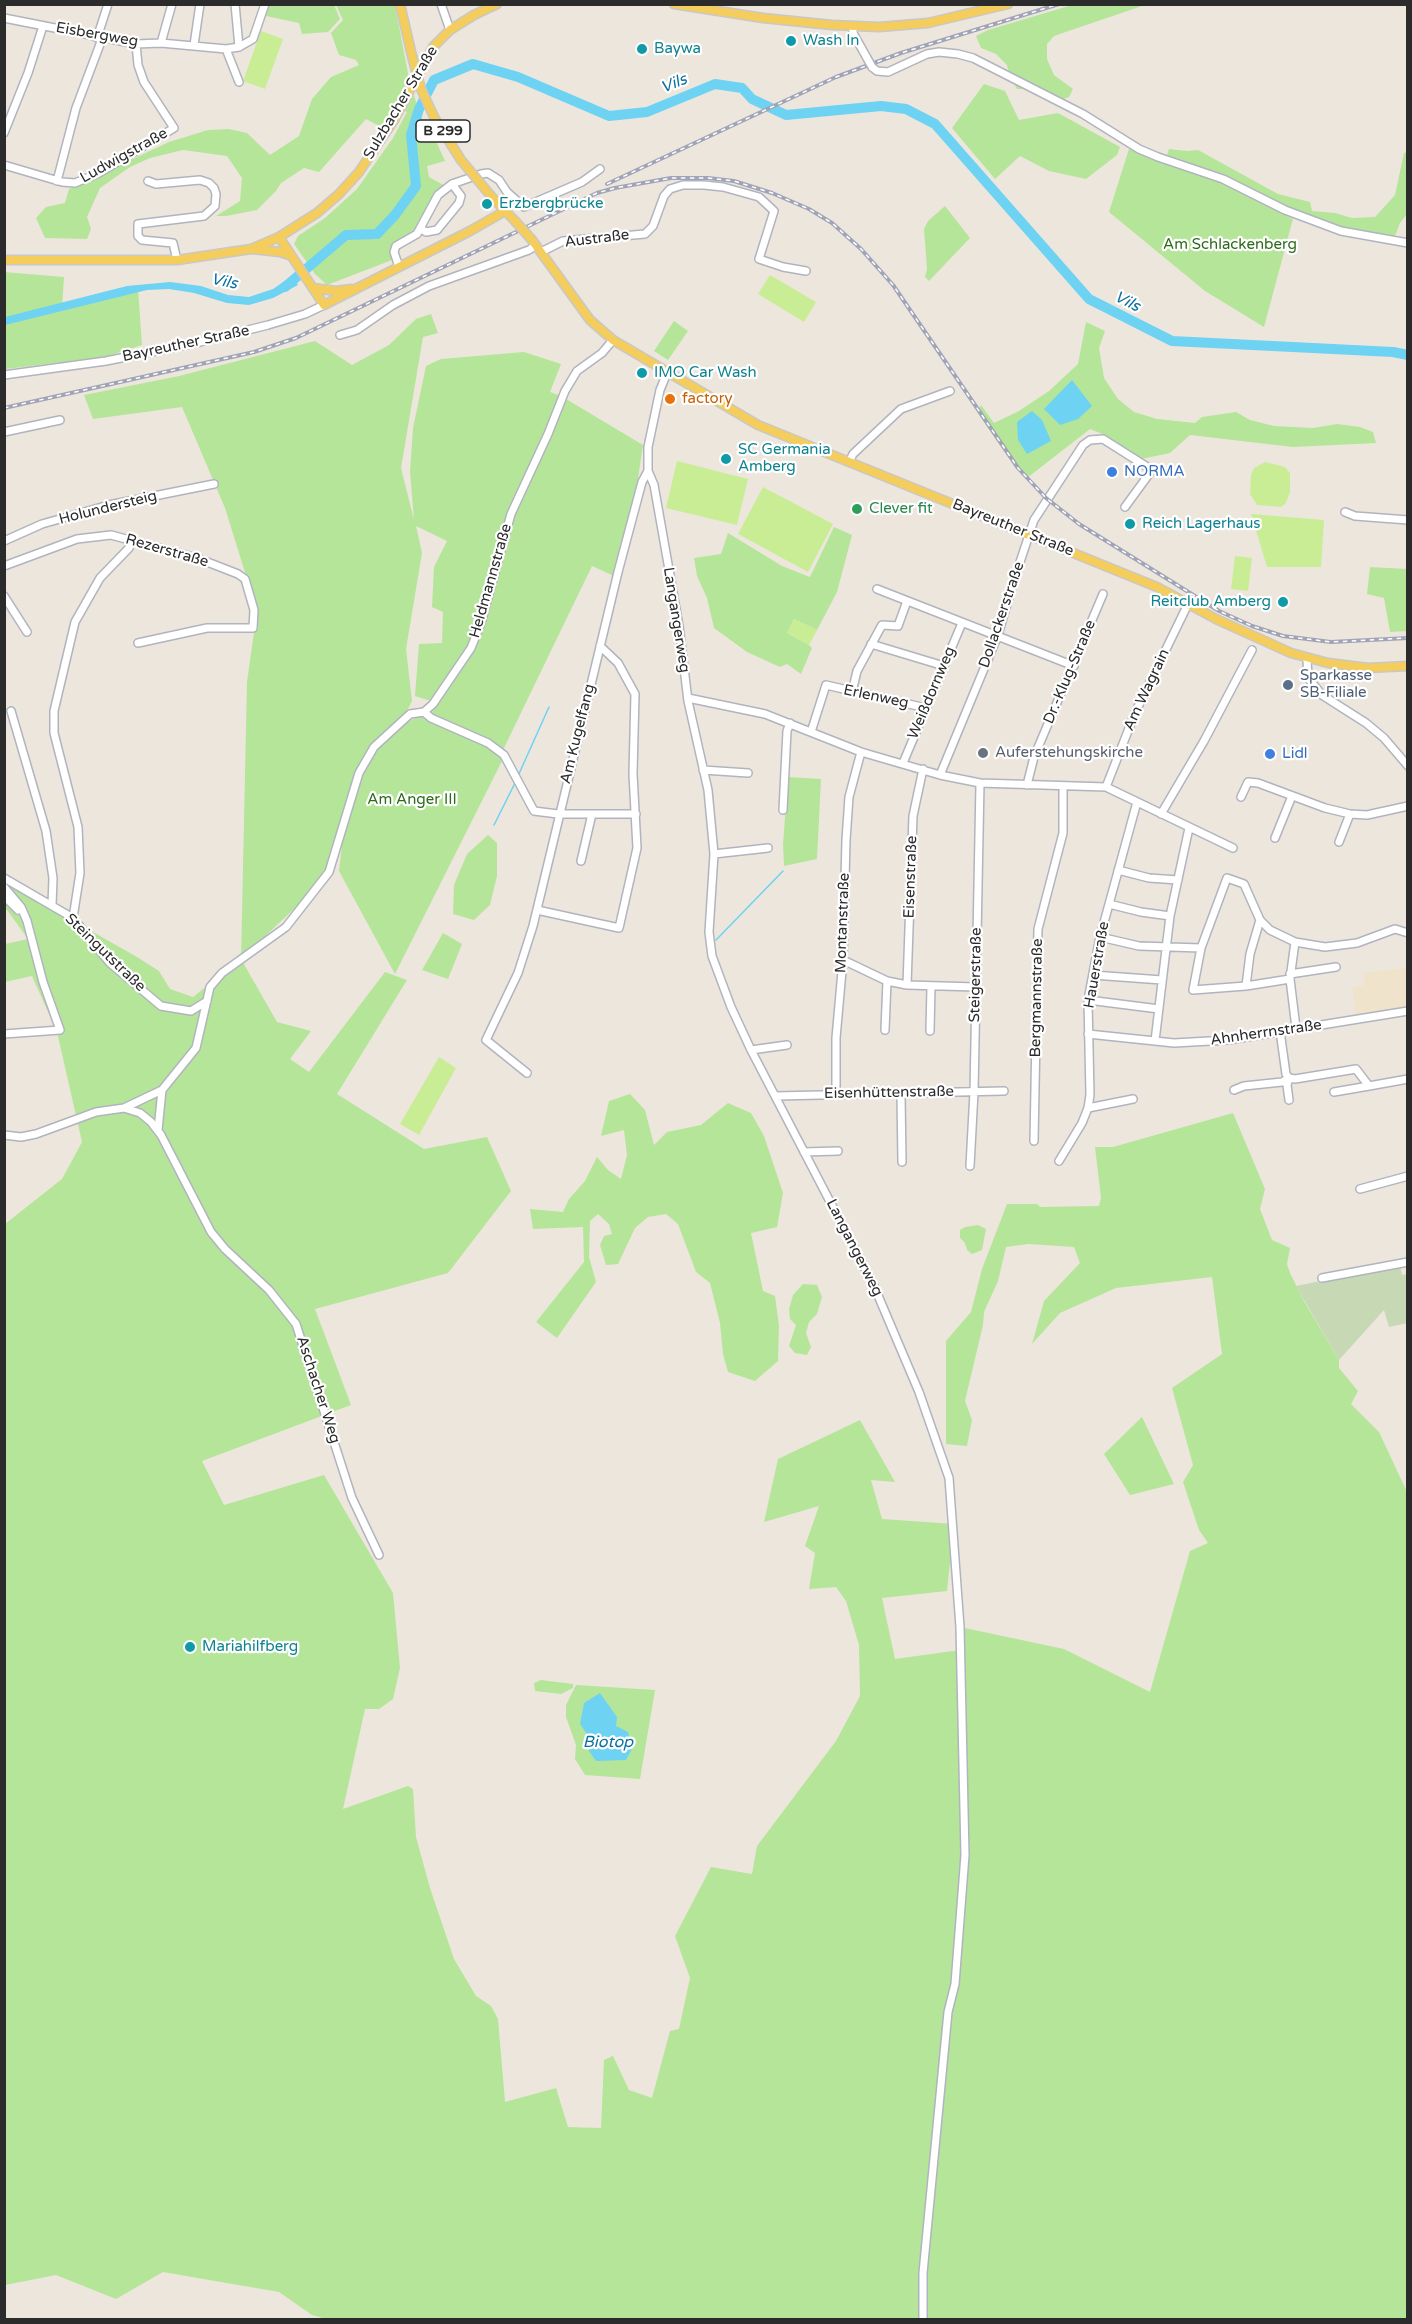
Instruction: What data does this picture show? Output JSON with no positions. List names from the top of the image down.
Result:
{
  "streets": {
    "main road": ["Sulzbacher Straße", "B 299", "Bayreuther Straße"],
    "street": [
      "Eisbergweg",
      "Ludwigstraße",
      "Austraße",
      "Holundersteig",
      "Rezerstraße",
      "Heldmannstraße",
      "Dollackerstraße",
      "Langangerweg",
      "Dr.-Klug-Straße",
      "Am Wagrain",
      "Weißdornweg",
      "Erlenweg",
      "Am Kugelfang",
      "Eisenstraße",
      "Montanstraße",
      "Steingutstraße",
      "Hauerstraße",
      "Steigerstraße",
      "Bergmannstraße",
      "Ahnherrnstraße",
      "Eisenhüttenstraße",
      "Aschacher Weg"
    ]
  },
  "crossings": [
    ["Eisbergweg", "Ludwigstraße"],
    ["B 299", "Bayreuther Straße"],
    ["Austraße", "Bayreuther Straße"],
    ["Bayreuther Straße", "Heldmannstraße"],
    ["Bayreuther Straße", "Dollackerstraße"],
    ["Bayreuther Straße", "Am Wagrain"],
    ["Bayreuther Straße", "Am Kugelfang"],
    ["Langangerweg", "Am Kugelfang"],
    ["Langangerweg", "Eisenhüttenstraße"],
    ["Weißdornweg", "Erlenweg"],
    ["Montanstraße", "Eisenhüttenstraße"],
    ["Hauerstraße", "Ahnherrnstraße"],
    ["Steigerstraße", "Eisenhüttenstraße"]
  ],
  "water": ["Vils", "Biotop"],
  "parks": ["Am Schlackenberg", "Am Anger III"],
  "places": [
    "Wash In",
    "Baywa",
    "Erzbergbrücke",
    "IMO Car Wash",
    "factory",
    "SC Germania Amberg",
    "NORMA",
    "Clever fit",
    "Reich Lagerhaus",
    "Reitclub Amberg",
    "Sparkasse SB-Filiale",
    "Auferstehungskirche",
    "Lidl",
    "Mariahilfberg"
  ]
}
